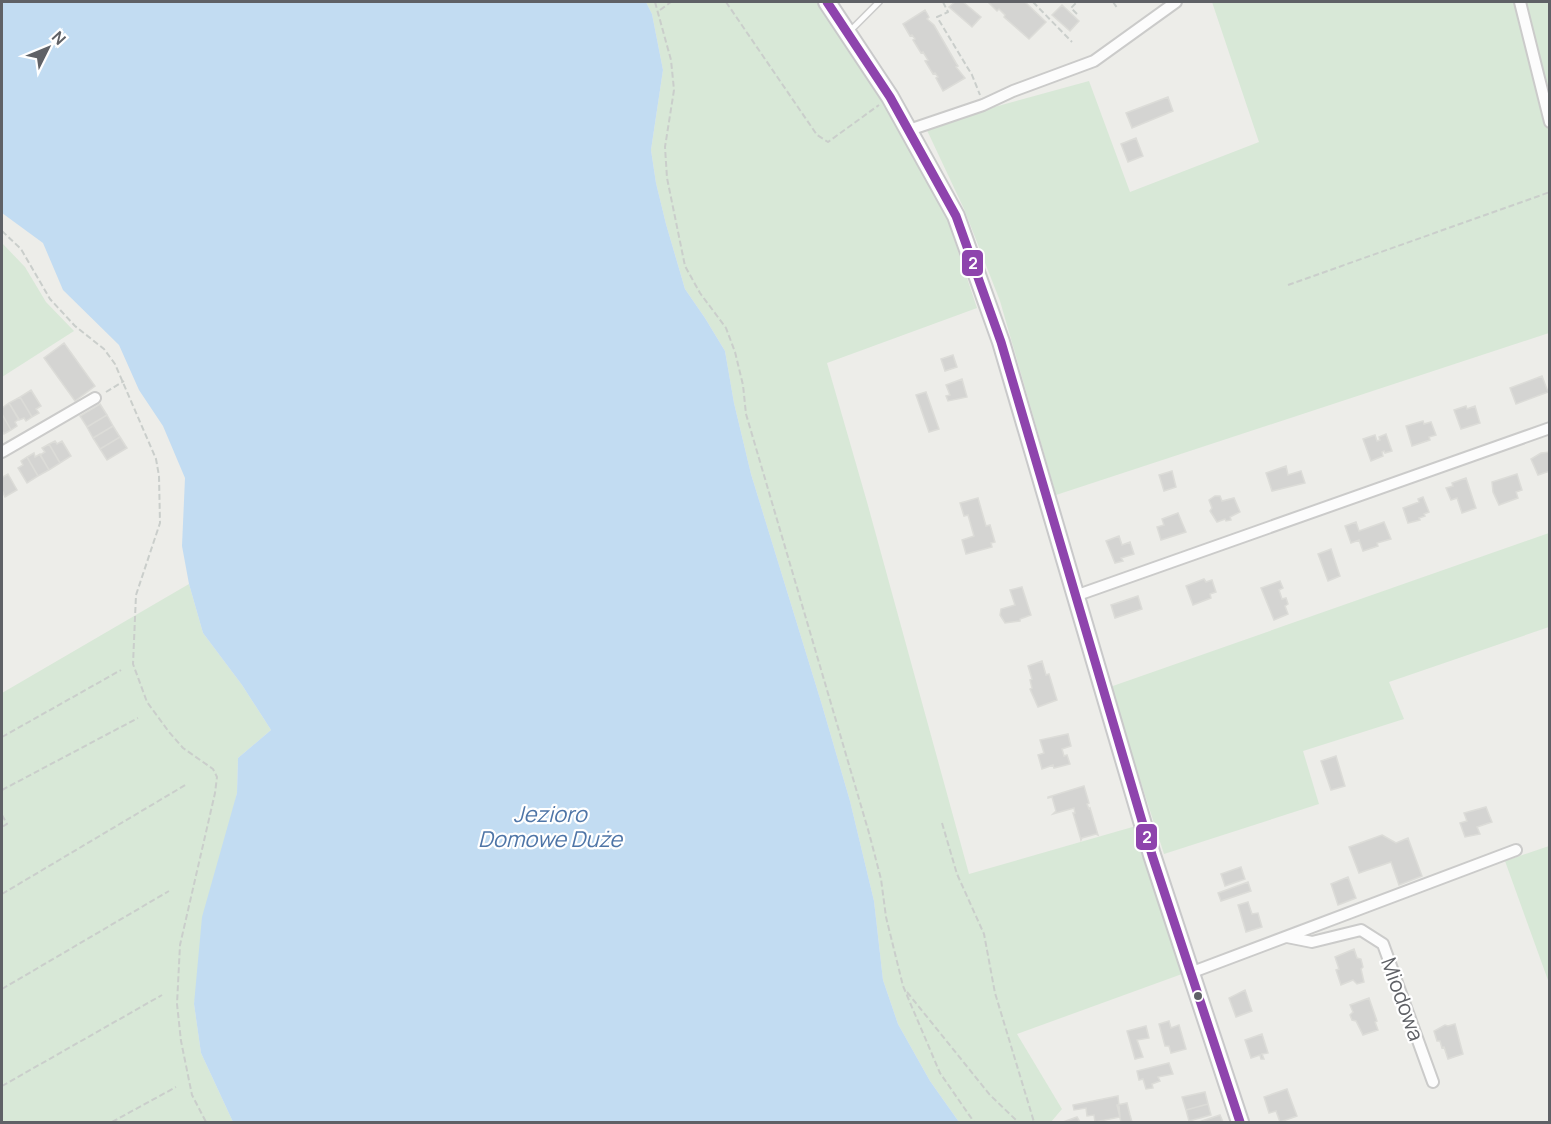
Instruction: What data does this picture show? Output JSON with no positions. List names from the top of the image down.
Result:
{
  "streets": {
    "street": ["Miodowa"]
  },
  "water": ["Jezioro Domowe Duże"],
  "lines": ["transit line 2"],
  "north": "top right"
}
